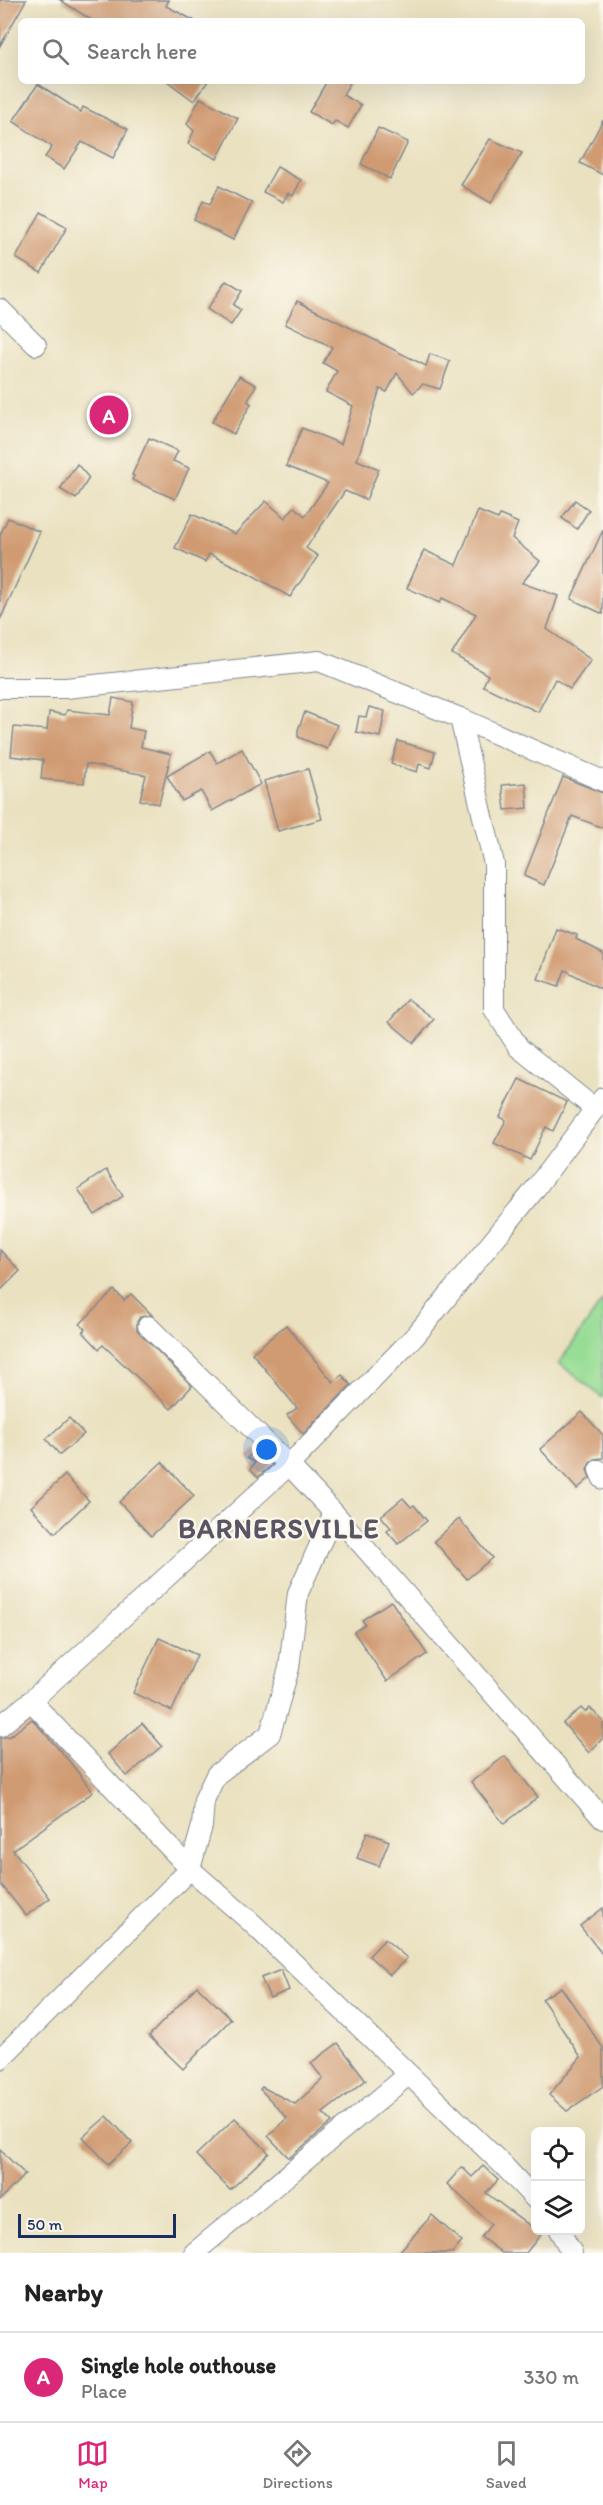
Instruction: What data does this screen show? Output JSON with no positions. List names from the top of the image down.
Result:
{
  "districts": ["BARNERSVILLE"],
  "scale_bar": "50 m",
  "page": {
    "search": "Search here",
    "pins": "A",
    "scale": "50 m",
    "heading": "Nearby",
    "list": [
      {
        "mark": "A",
        "name": "Single hole outhouse",
        "note": "Place",
        "value": "330 m"
      }
    ],
    "nav": ["Map", "Directions", "Saved"]
  }
}
